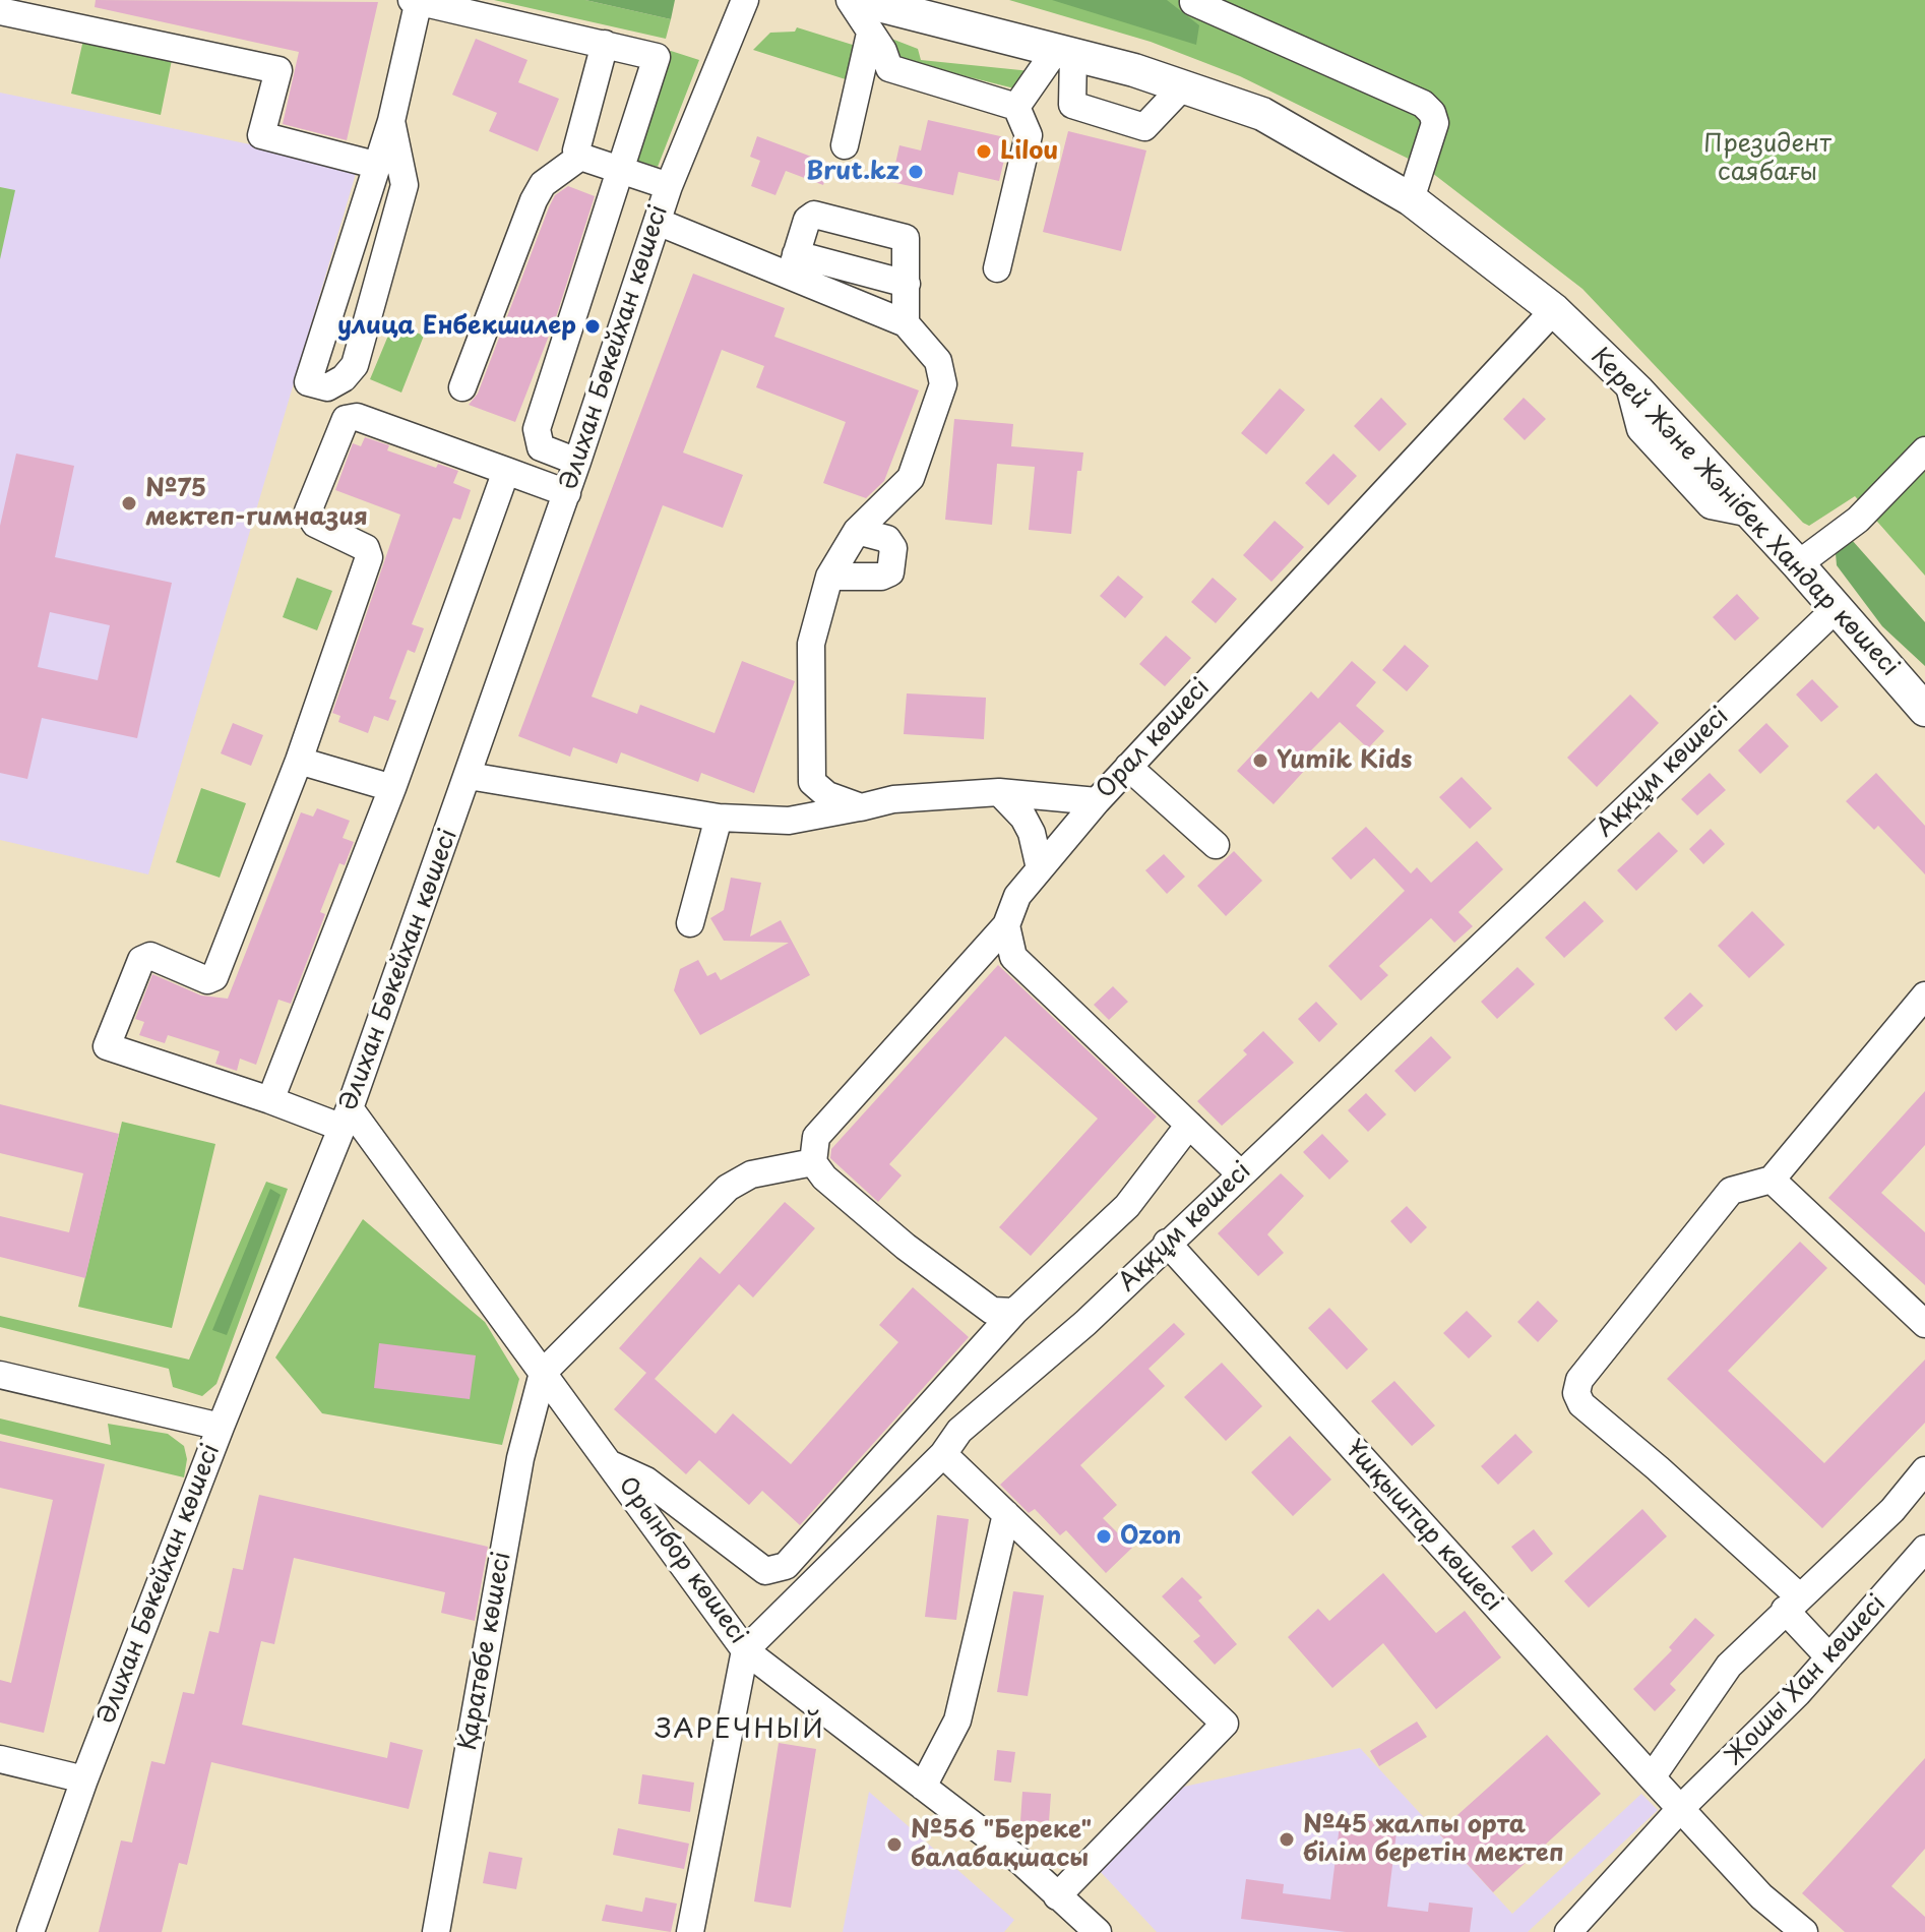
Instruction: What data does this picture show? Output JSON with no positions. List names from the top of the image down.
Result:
{
  "streets": {
    "main road": ["Керей Және Жәнібек Хандар көшесі"],
    "street": [
      "Әлихан Бөкейхан көшесі",
      "Орал көшесі",
      "Аққұм көшесі",
      "Ұшқыштар көшесі",
      "Орынбор көшесі",
      "Қаратөбе көшесі",
      "Жошы Хан көшесі"
    ]
  },
  "crossings": [
    ["Әлихан Бөкейхан көшесі", "Орынбор көшесі"],
    ["Керей Және Жәнібек Хандар көшесі", "Орал көшесі"],
    ["Керей Және Жәнібек Хандар көшесі", "Аққұм көшесі"],
    ["Аққұм көшесі", "Ұшқыштар көшесі"],
    ["Аққұм көшесі", "Орынбор көшесі"],
    ["Ұшқыштар көшесі", "Жошы Хан көшесі"],
    ["Орынбор көшесі", "Қаратөбе көшесі"]
  ],
  "districts": ["ЗАРЕЧНЫЙ"],
  "parks": ["Президент саябағы"],
  "places": [
    "Lilou",
    "Brut.kz",
    "улица Енбекшилер",
    "№75 мектеп-гимназия",
    "Yumik Kids",
    "Ozon",
    "№45 жалпы орта білім беретін мектеп",
    "№56 \"Береке\" балабақшасы"
  ]
}
